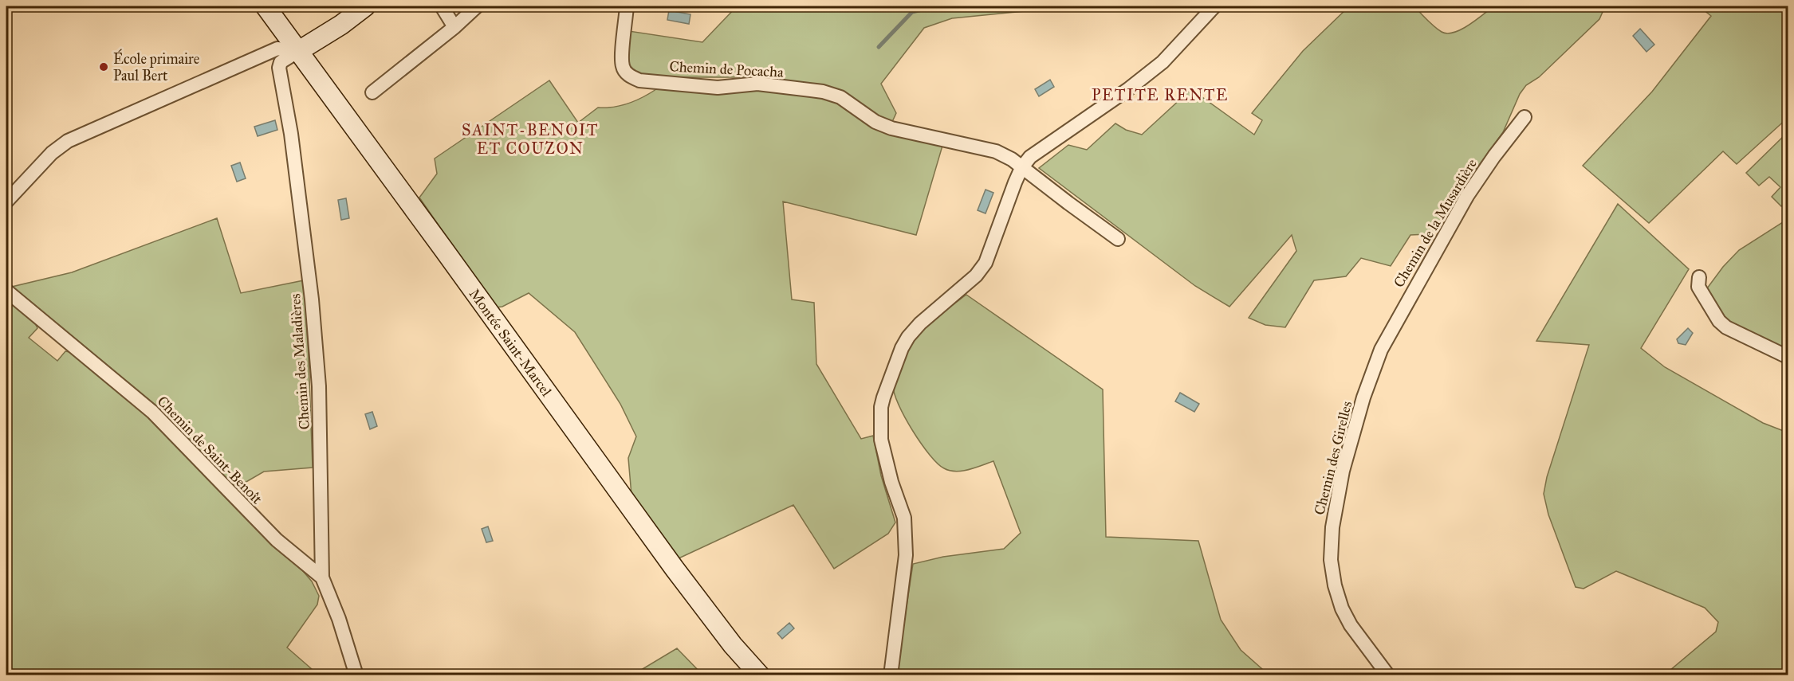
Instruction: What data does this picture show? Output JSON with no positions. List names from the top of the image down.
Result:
{
  "streets": {
    "main road": ["Montée Saint-Marcel"],
    "street": [
      "Chemin de Pocacha",
      "Chemin de la Musardière",
      "Chemin des Maladières",
      "Chemin de Saint-Benoît",
      "Chemin des Girelles"
    ]
  },
  "crossings": [
    ["Chemin de la Musardière", "Chemin des Girelles"],
    ["Montée Saint-Marcel", "Chemin des Maladières"],
    ["Chemin des Maladières", "Chemin de Saint-Benoît"]
  ],
  "districts": ["PETITE RENTE", "SAINT-BENOIT ET COUZON"],
  "places": ["École primaire Paul Bert"]
}
